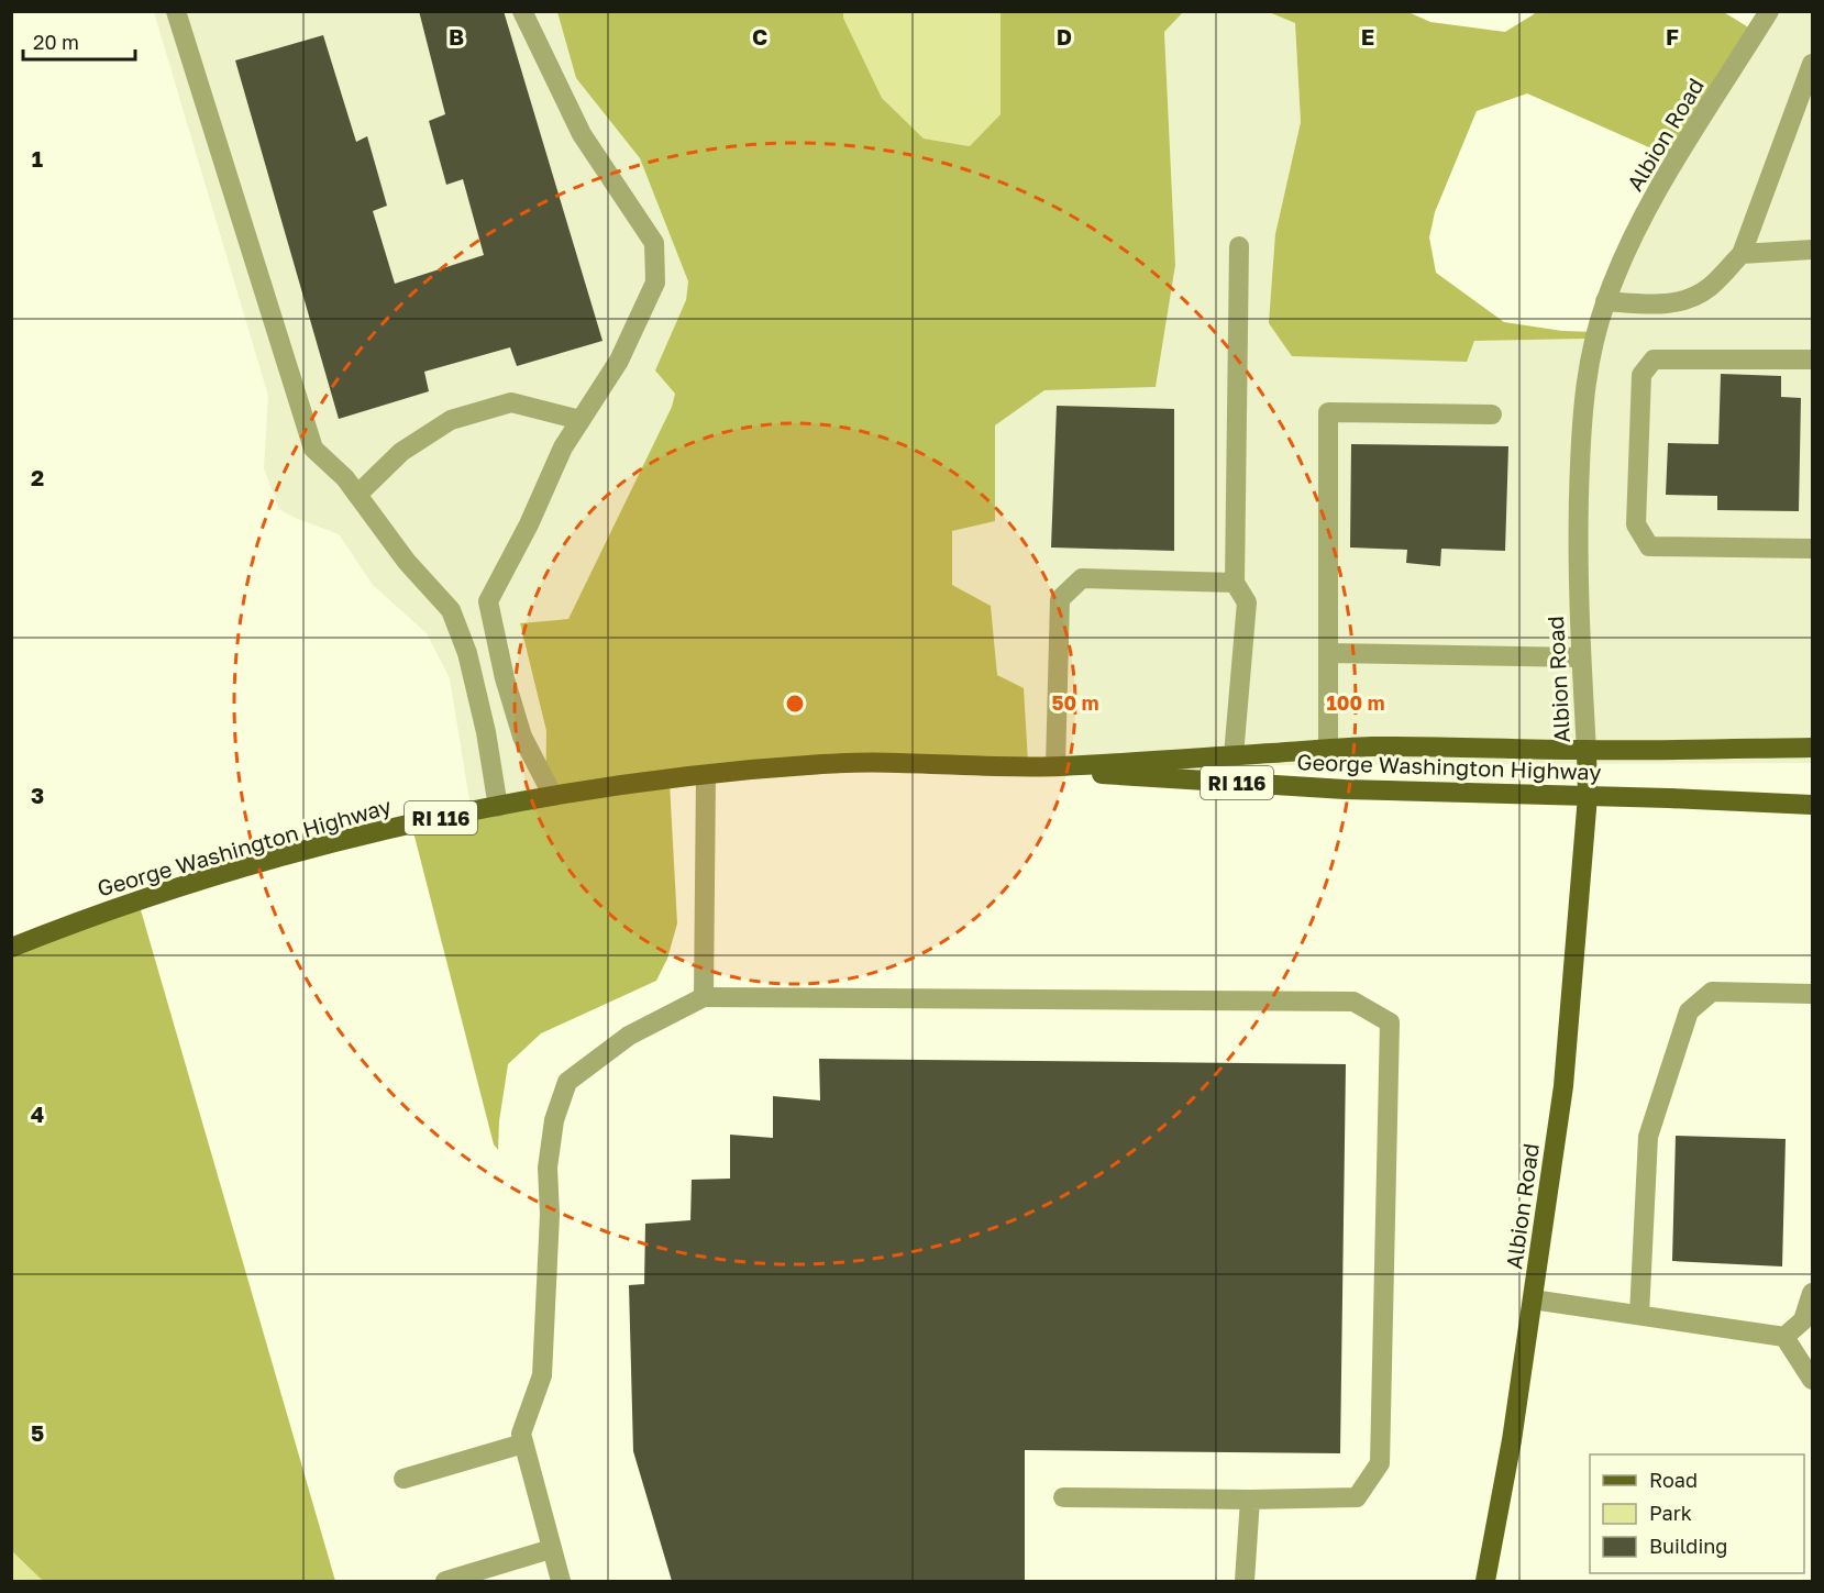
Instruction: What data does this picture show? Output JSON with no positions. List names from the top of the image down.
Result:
{
  "streets": {
    "main road": ["Albion Road", "George Washington Highway", "RI 116"]
  },
  "crossings": [
    ["Albion Road", "George Washington Highway"]
  ],
  "legend": ["Road", "Park", "Building"],
  "scale_bar": "20 m",
  "grid": {
    "columns": [
      "B",
      "C",
      "D",
      "E",
      "F"
    ],
    "rows": [
      "1",
      "2",
      "3",
      "4",
      "5"
    ]
  },
  "rings": ["50 m", "100 m"]
}
